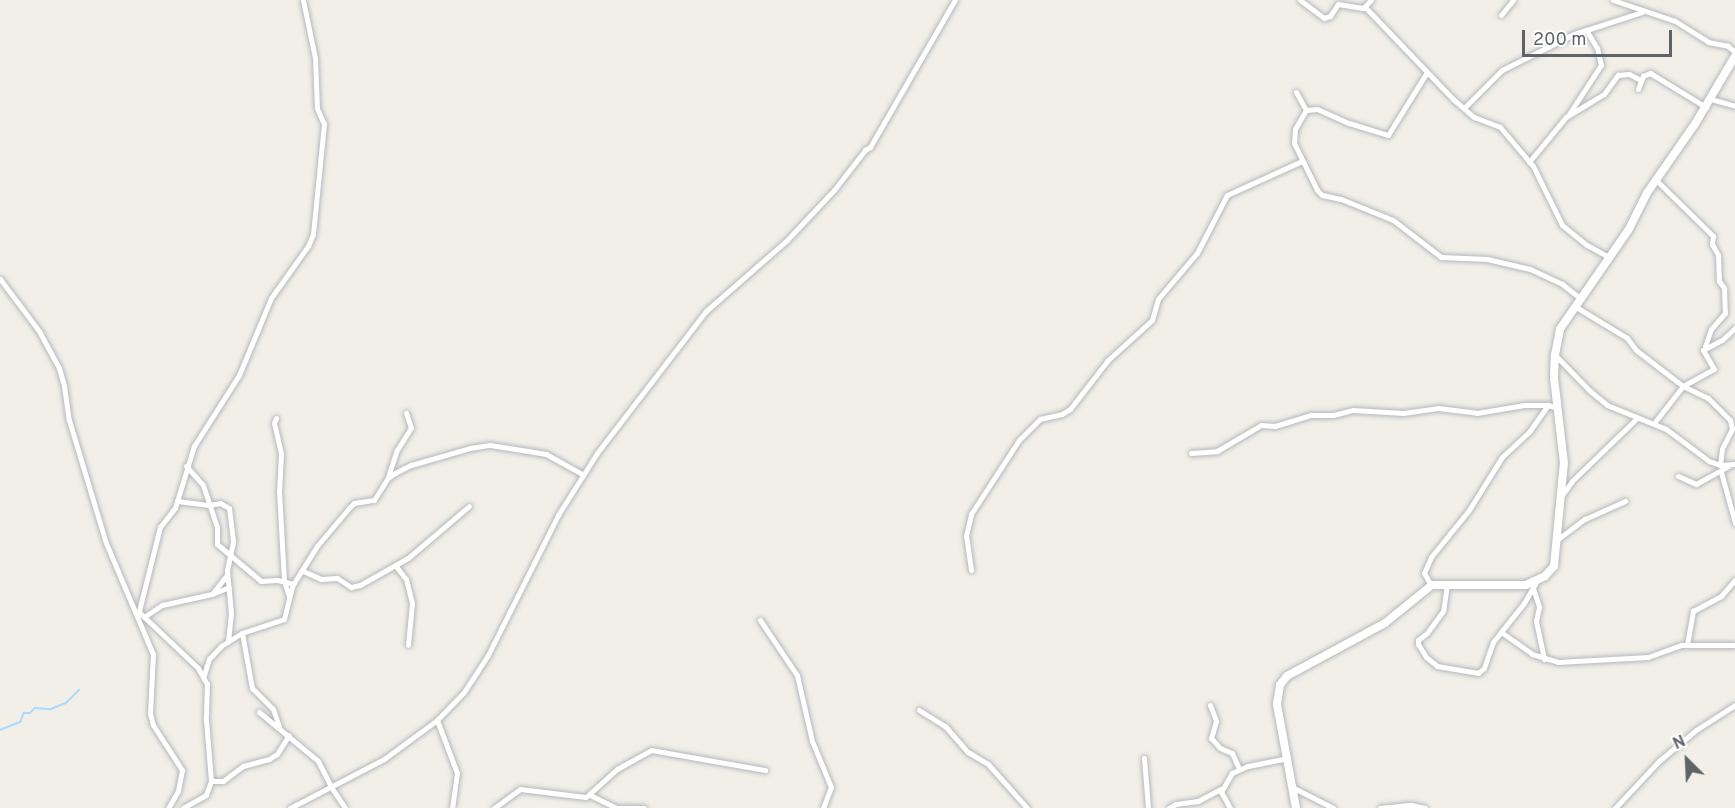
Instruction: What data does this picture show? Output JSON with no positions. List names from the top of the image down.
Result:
{
  "scale_bar": "200 m",
  "north": "top left"
}
